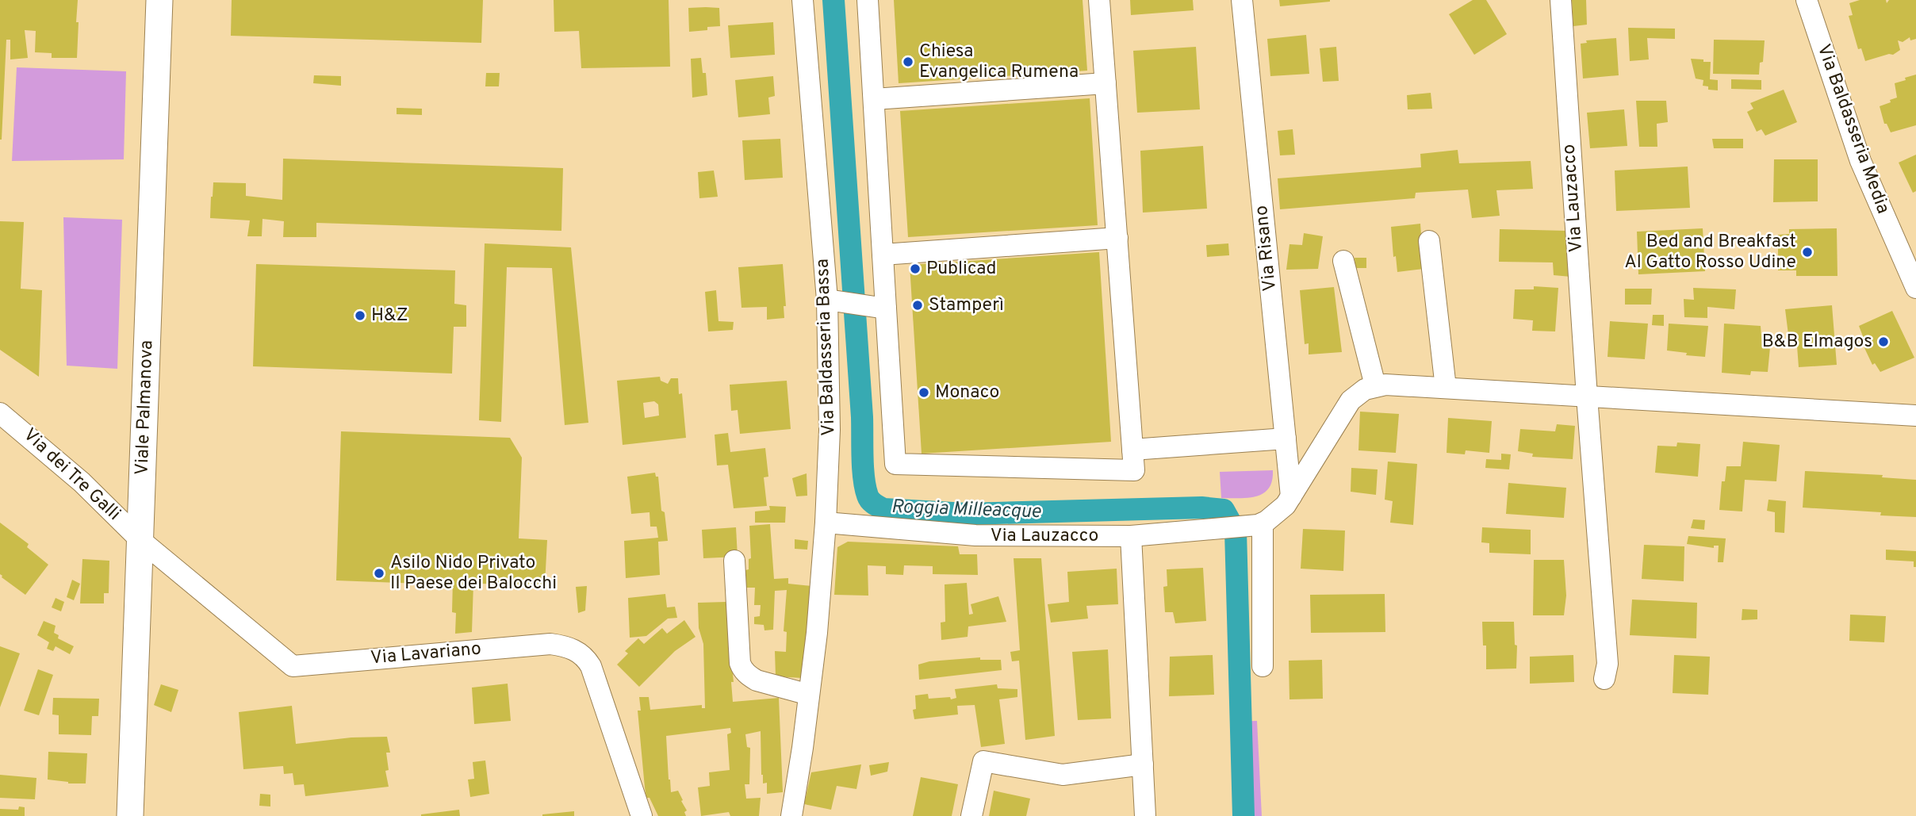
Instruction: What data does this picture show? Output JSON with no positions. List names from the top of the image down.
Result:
{
  "streets": {
    "main road": ["Viale Palmanova"],
    "street": [
      "Via Baldasseria Media",
      "Via Lauzacco",
      "Via Risano",
      "Via Baldasseria Bassa",
      "Via dei Tre Galli",
      "Via Lavariano"
    ]
  },
  "crossings": [
    ["Via Lauzacco", "Via Baldasseria Bassa"],
    ["Viale Palmanova", "Via dei Tre Galli"],
    ["Viale Palmanova", "Via Lavariano"],
    ["Via dei Tre Galli", "Via Lavariano"]
  ],
  "water": ["Roggia Milleacque"],
  "places": [
    "Chiesa Evangelica Rumena",
    "Bed and Breakfast Al Gatto Rosso Udine",
    "Publicad",
    "Stamperì",
    "H&Z",
    "B&B Elmagos",
    "Monaco",
    "Asilo Nido Privato Il Paese dei Balocchi"
  ]
}
